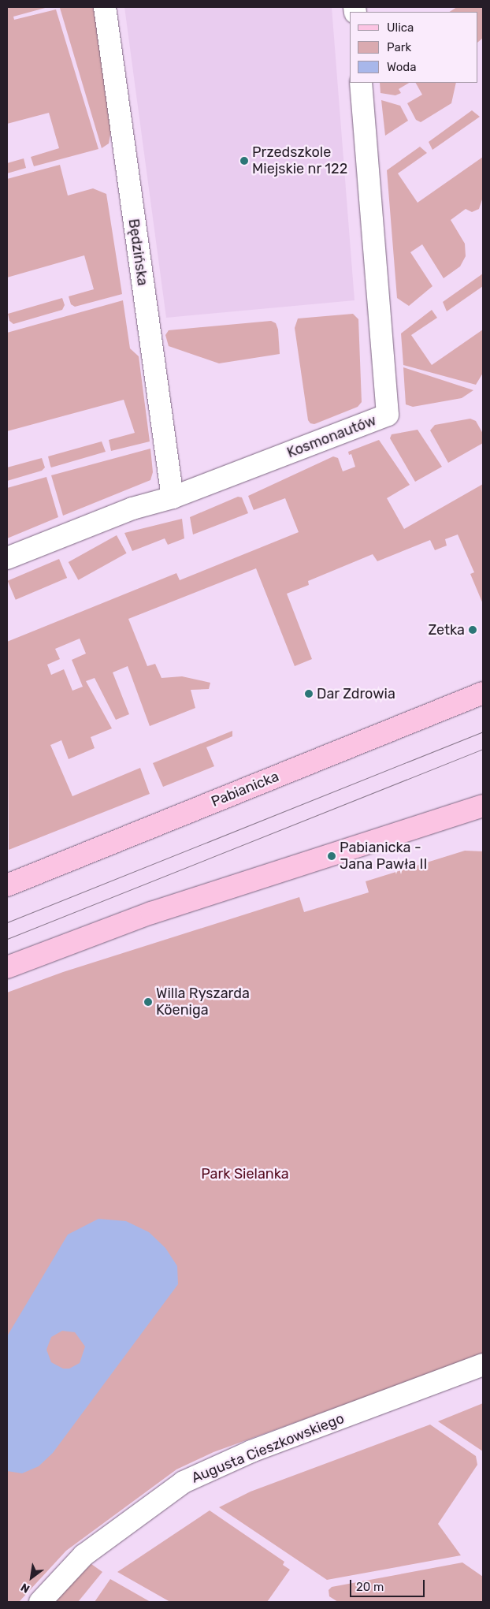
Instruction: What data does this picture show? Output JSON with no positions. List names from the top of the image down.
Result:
{
  "streets": {
    "main road": ["Pabianicka"],
    "street": ["Będzińska", "Kosmonautów", "Augusta Cieszkowskiego"]
  },
  "crossings": [
    ["Będzińska", "Kosmonautów"]
  ],
  "parks": ["Park Sielanka"],
  "places": [
    "Przedszkole Miejskie nr 122",
    "Zetka",
    "Dar Zdrowia",
    "Pabianicka - Jana Pawła II",
    "Willa Ryszarda Köeniga"
  ],
  "legend": ["Ulica", "Park", "Woda"],
  "scale_bar": "20 m",
  "north": "bottom left"
}
